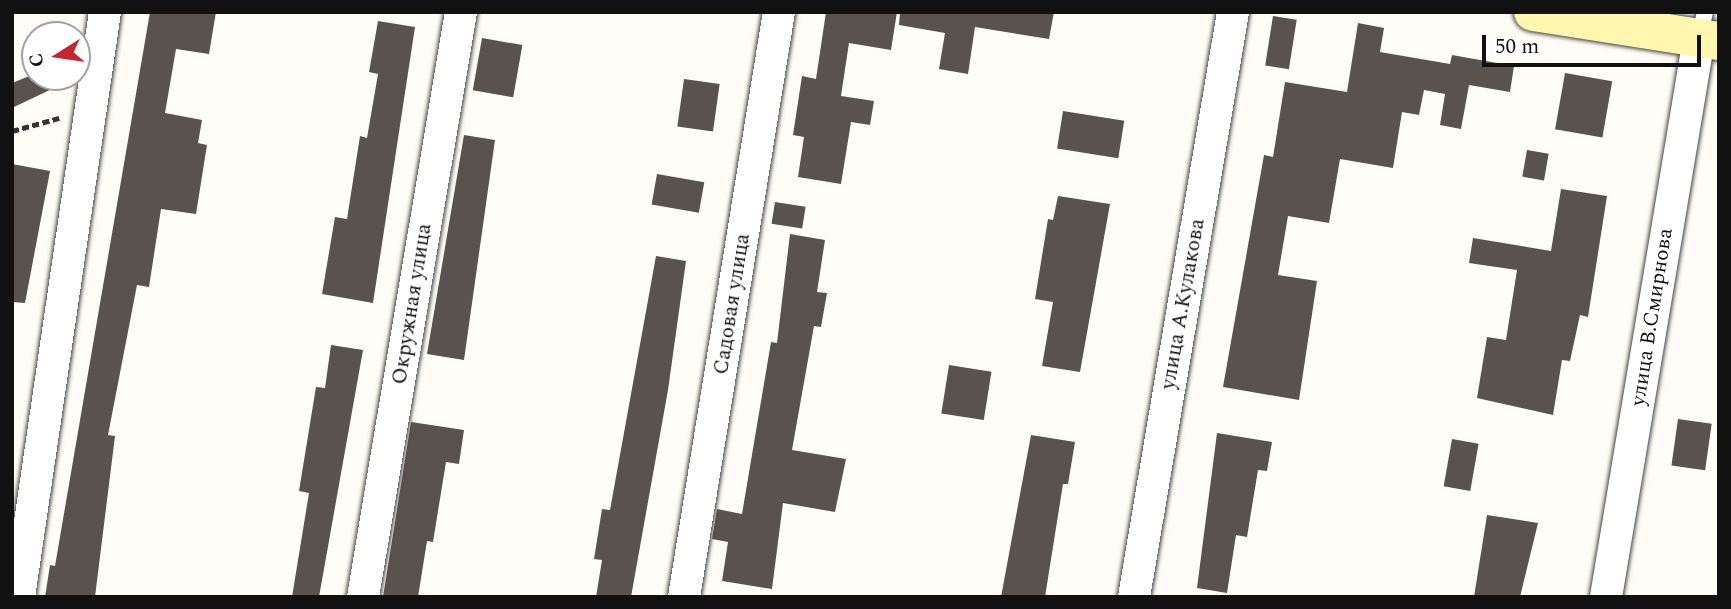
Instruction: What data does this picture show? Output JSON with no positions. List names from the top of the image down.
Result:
{
  "streets": {
    "street": [
      "Окружная улица",
      "Садовая улица",
      "улица А.Кулакова",
      "улица В.Смирнова"
    ]
  },
  "scale_bar": "50 m",
  "north": "left"
}
